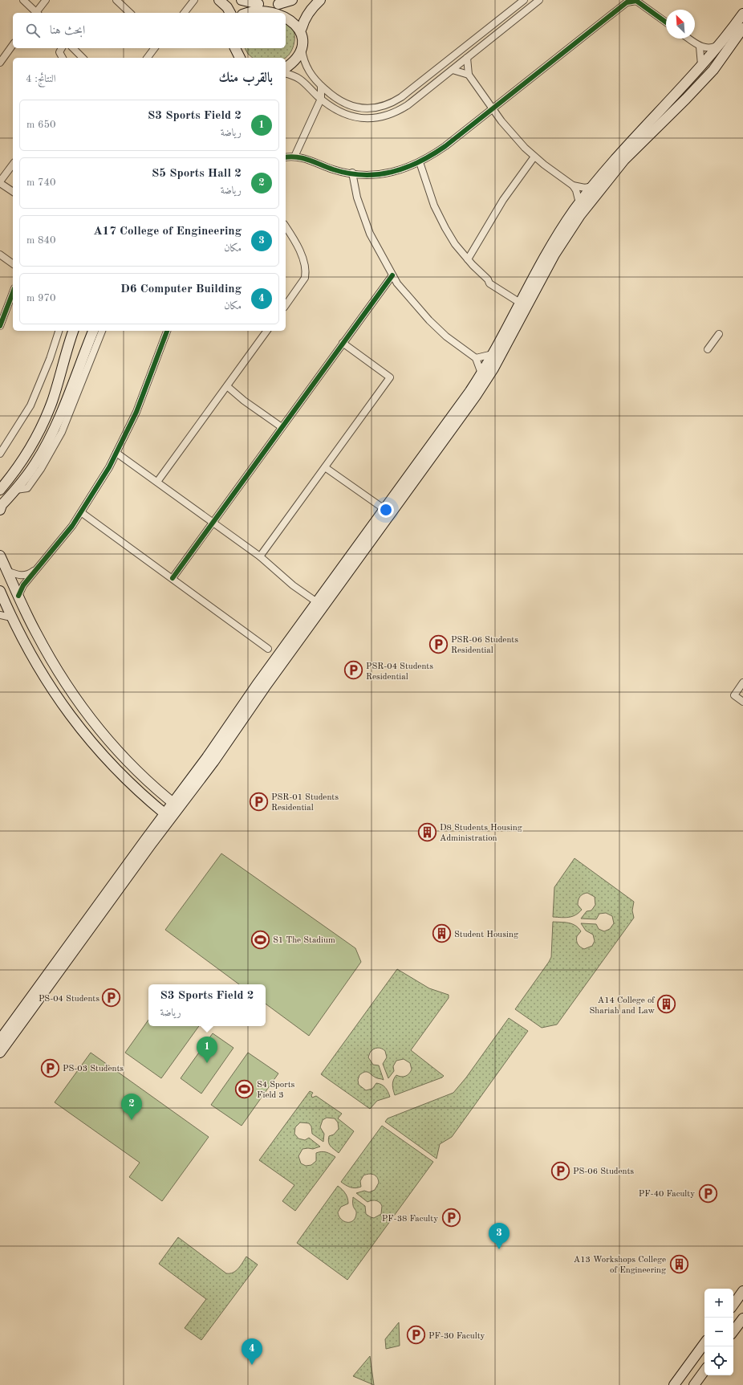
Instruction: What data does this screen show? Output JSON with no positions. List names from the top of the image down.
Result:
{
  "places": {
    "parking": [
      "PSR-06 Students Residential",
      "PSR-04 Students Residential",
      "PSR-01 Students Residential",
      "PS-04 Students",
      "PS-03 Students",
      "PS-06 Students",
      "PF-40 Faculty",
      "PF-38 Faculty",
      "PF-30 Faculty"
    ],
    "building": [
      "D8 Students Housing Administration",
      "Student Housing",
      "A14 College of Shariah and Law",
      "A13 Workshops College of Engineering"
    ],
    "sports": ["S1 The Stadium", "S4 Sports Field 3"]
  },
  "north": "top left",
  "page": {
    "search": "ابحث هنا",
    "heading": ["بالقرب منك", "النتائج: 4"],
    "list": [
      {
        "mark": "1",
        "name": "S3 Sports Field 2",
        "note": "رياضة",
        "value": "650 m"
      },
      {
        "mark": "2",
        "name": "S5 Sports Hall 2",
        "note": "رياضة",
        "value": "740 m"
      },
      {
        "mark": "3",
        "name": "A17 College of Engineering",
        "note": "مكان",
        "value": "840 m"
      },
      {
        "mark": "4",
        "name": "D6 Computer Building",
        "note": "مكان",
        "value": "970 m"
      }
    ],
    "popup": ["S3 Sports Field 2", "رياضة"],
    "pins": [
      "1",
      "2",
      "3",
      "4"
    ],
    "map_buttons": ["+", "−"]
  }
}
